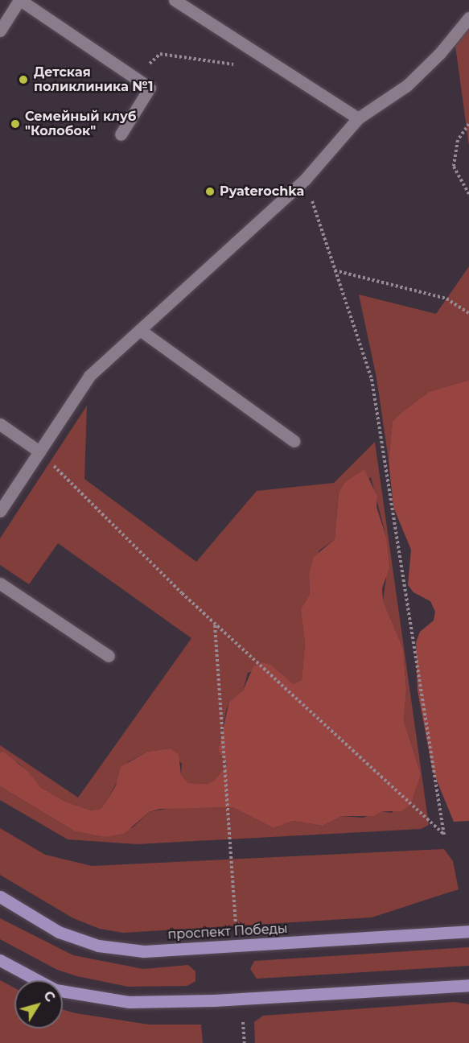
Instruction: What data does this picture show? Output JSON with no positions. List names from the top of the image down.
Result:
{
  "streets": {
    "main road": ["проспект Победы"]
  },
  "places": ["Детская поликлиника №1", "Семейный клуб \"Колобок\"", "Pyaterochka"],
  "north": "top right"
}
